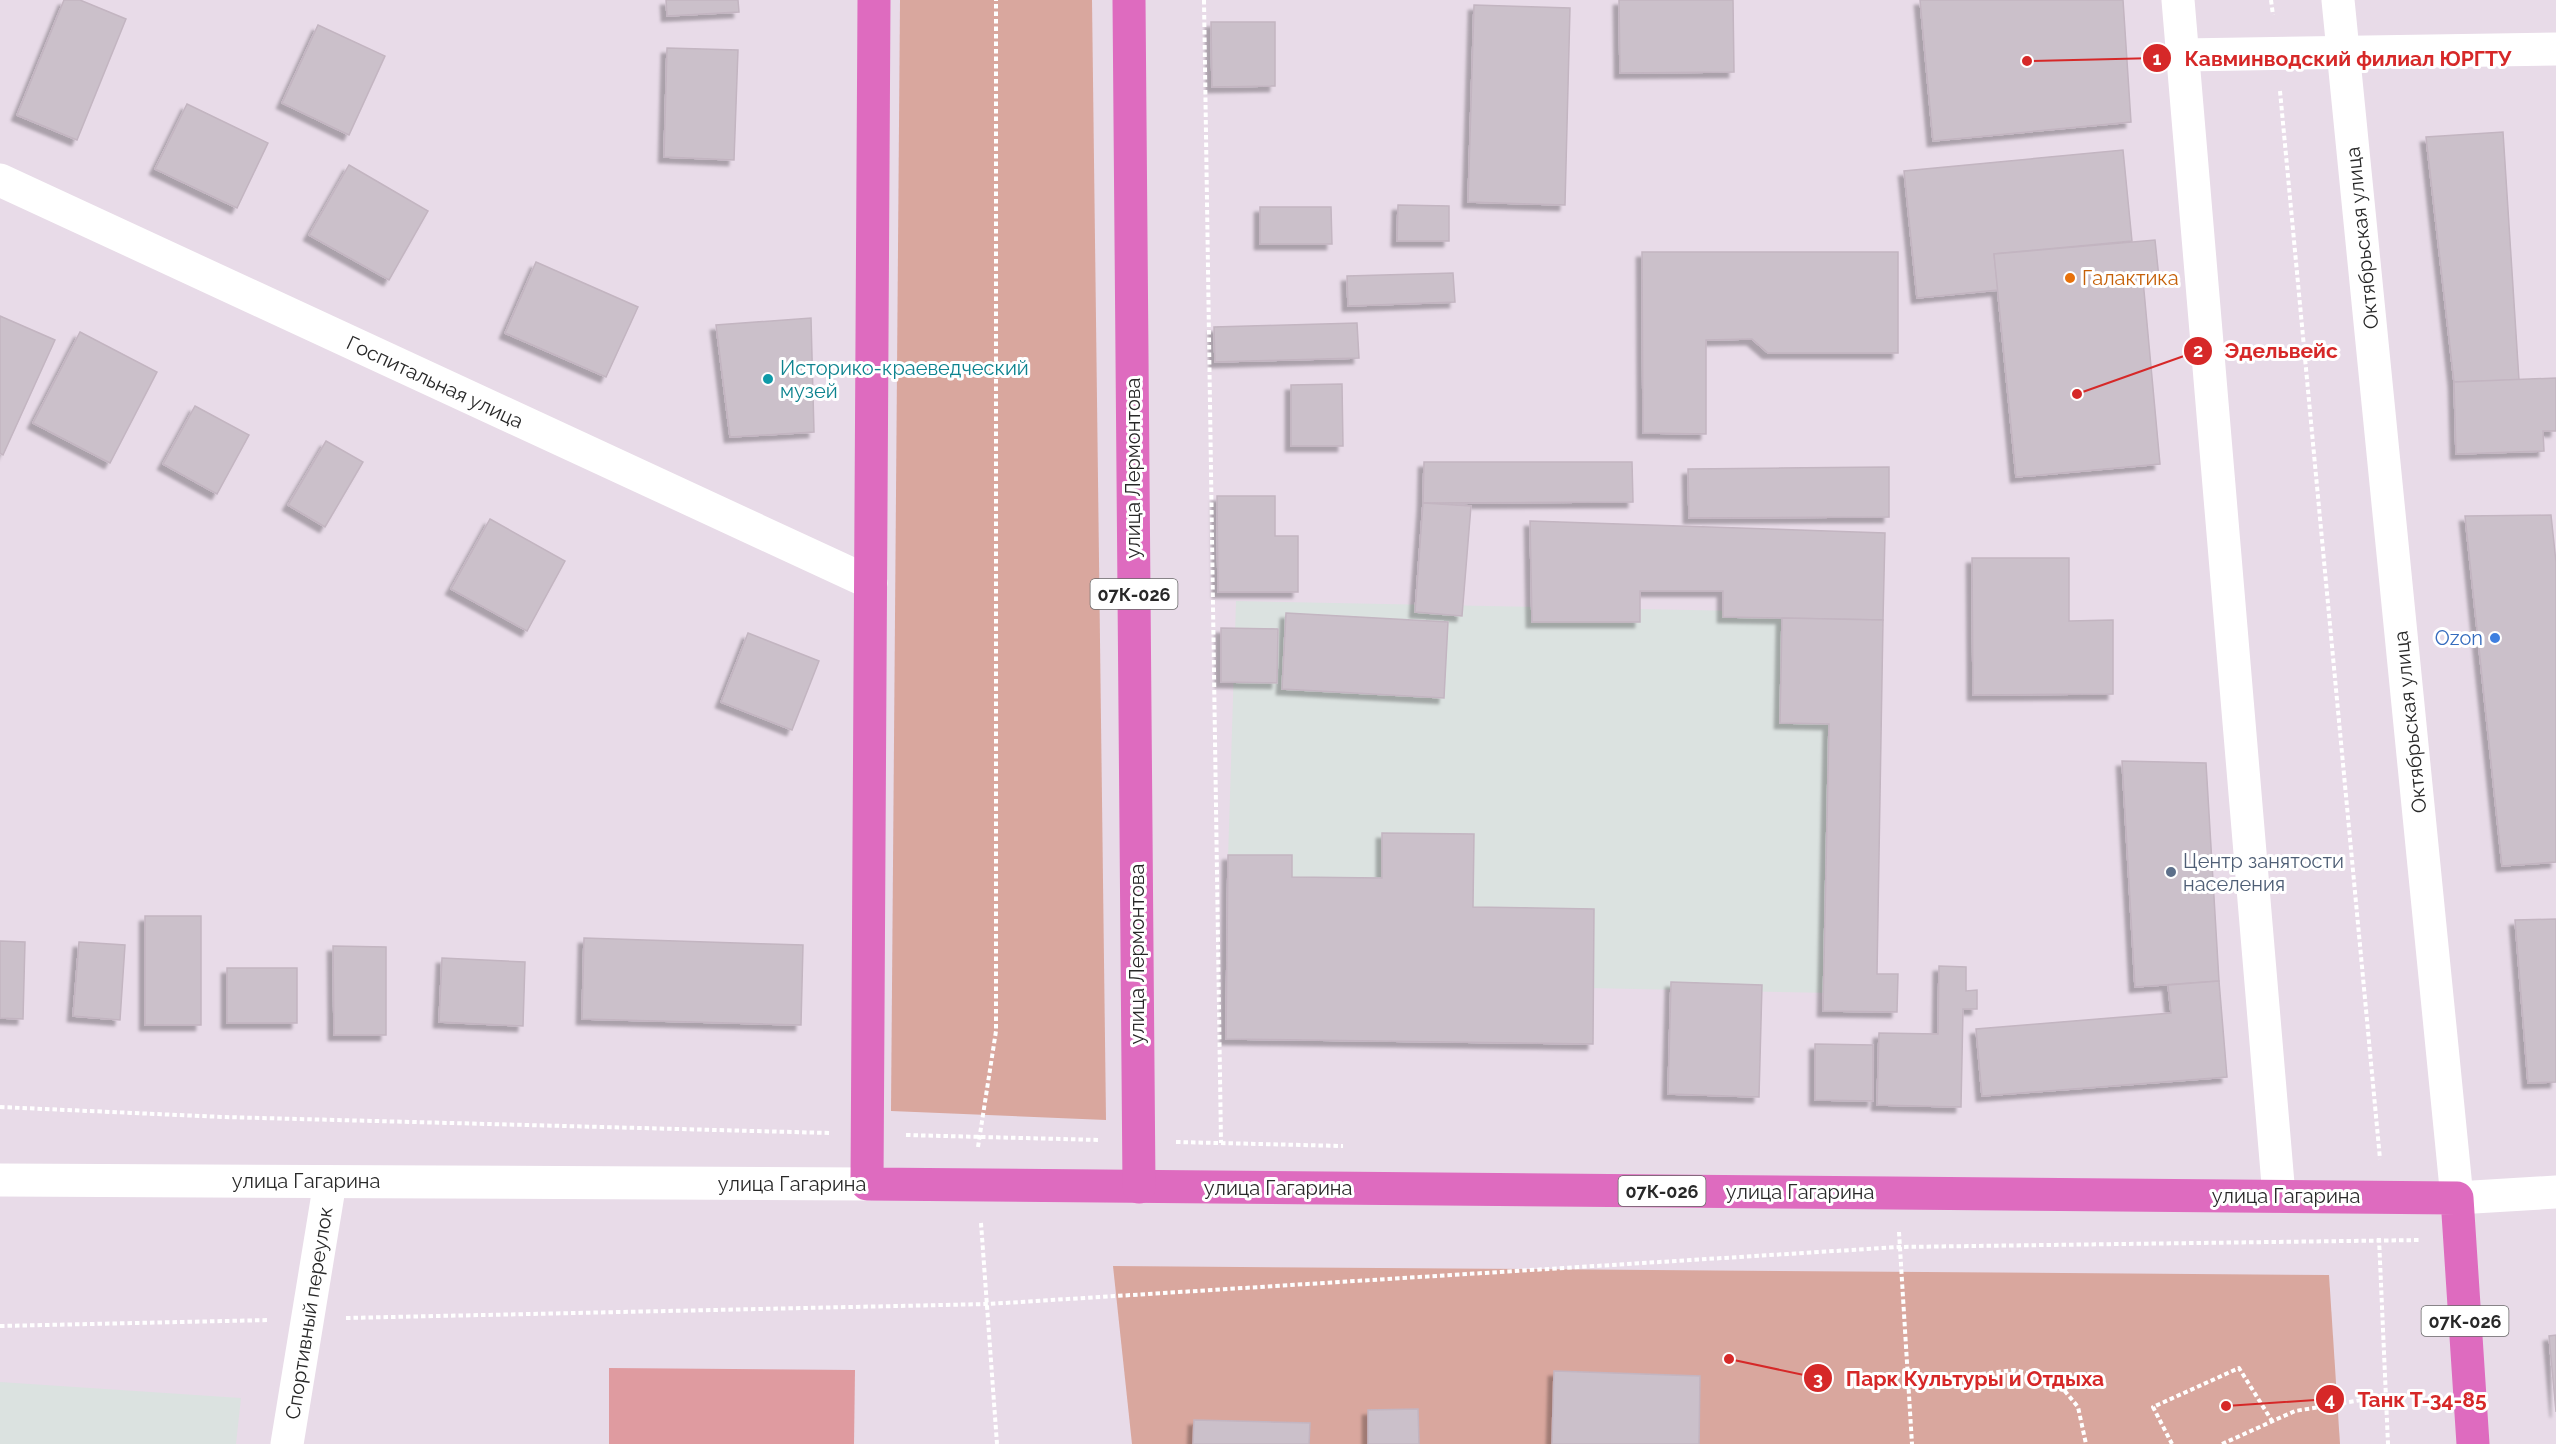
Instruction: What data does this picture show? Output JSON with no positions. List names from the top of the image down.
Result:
{
  "streets": {
    "main road": [
      "Октябрьская улица",
      "улица Лермонтова",
      "07К-026",
      "улица Гагарина"
    ],
    "street": ["Госпитальная улица", "Спортивный переулок"]
  },
  "crossings": [
    ["Октябрьская улица", "улица Гагарина"],
    ["улица Лермонтова", "улица Гагарина"],
    ["улица Гагарина", "Спортивный переулок"]
  ],
  "places": [
    "Кавминводский филиал ЮРГТУ",
    "Галактика",
    "Историко-краеведческий музей",
    "Эдельвейс",
    "Ozon",
    "Центр занятости населения",
    "Парк Культуры и Отдыха",
    "Танк Т-34-85"
  ]
}
